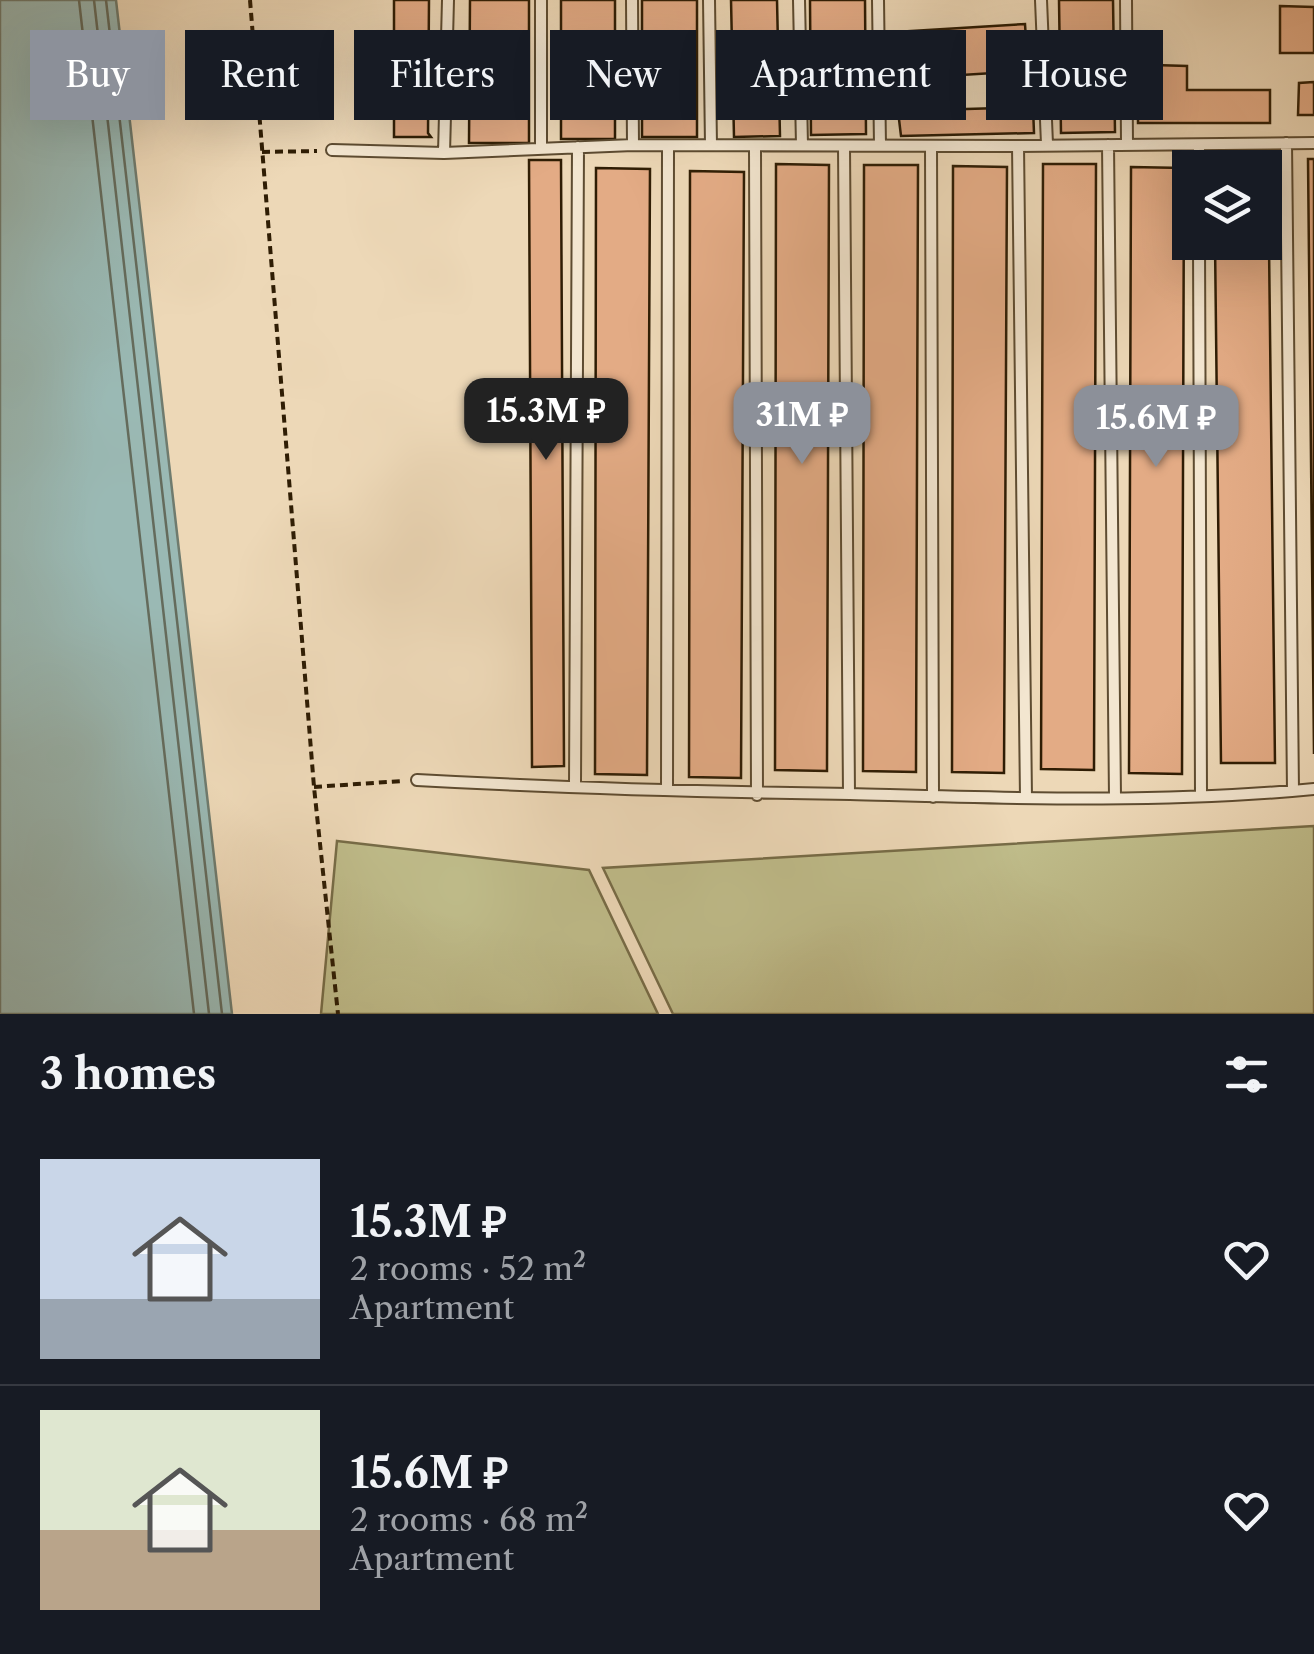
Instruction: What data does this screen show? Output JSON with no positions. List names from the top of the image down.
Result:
{
  "page": {
    "chip": [
      "Buy",
      "Rent",
      "Filters",
      "New",
      "Apartment",
      "House"
    ],
    "price": ["15.3M ₽", "31M ₽", "15.6M ₽"],
    "heading": "3 homes",
    "list": [
      {
        "name": "15.3M ₽",
        "note": "2 rooms · 52 m² · Apartment"
      },
      {
        "name": "15.6M ₽",
        "note": "2 rooms · 68 m² · Apartment"
      }
    ]
  }
}
